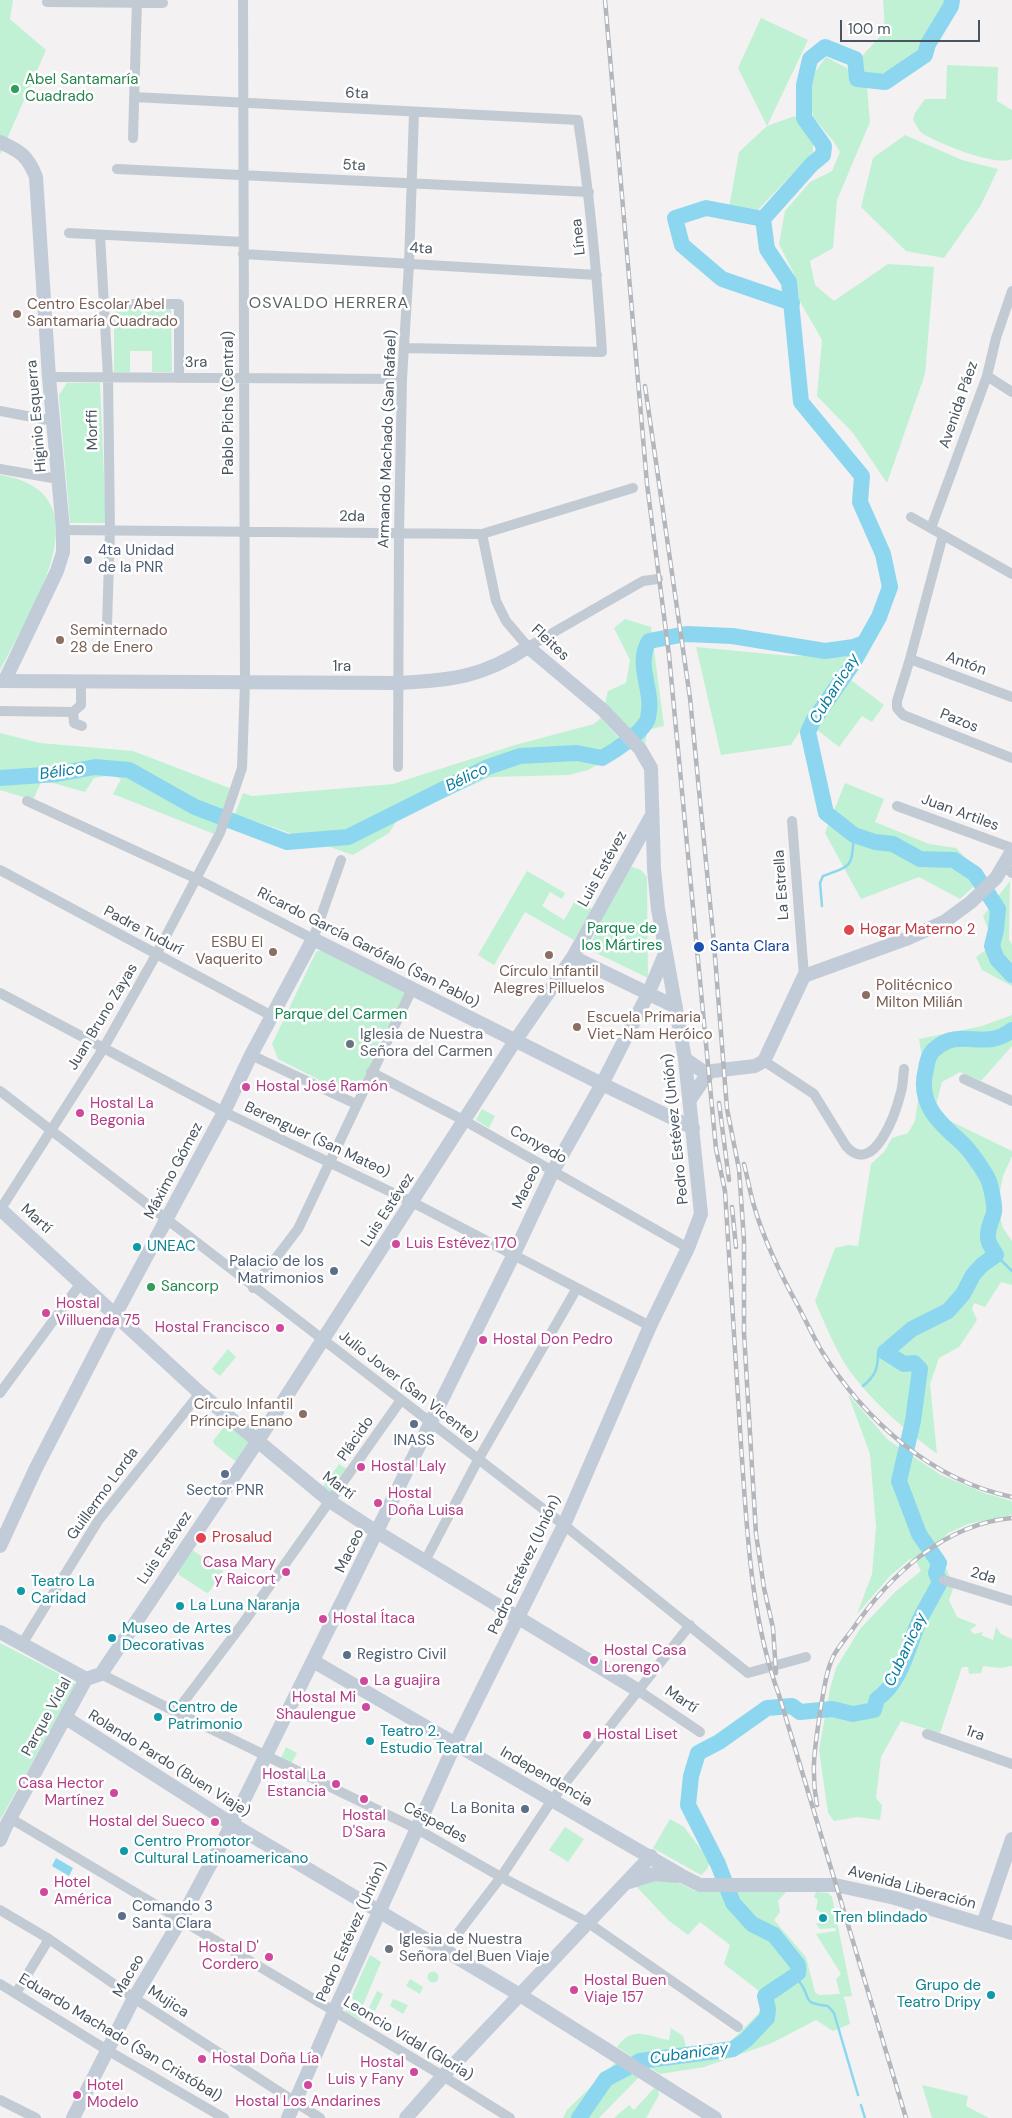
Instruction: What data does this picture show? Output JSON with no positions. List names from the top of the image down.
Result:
{
  "streets": {
    "main road": [
      "Higinio Esquerra",
      "Fleites",
      "1ra",
      "Luis Estévez",
      "Ricardo García Garófalo (San Pablo)",
      "Pedro Estévez (Unión)",
      "Máximo Gómez",
      "Maceo",
      "Martí",
      "Parque Vidal",
      "Rolando Pardo (Buen Viaje)",
      "Independencia",
      "Avenida Liberación"
    ],
    "street": [
      "6ta",
      "5ta",
      "Línea",
      "4ta",
      "3ra",
      "Pablo Pichs (Central)",
      "Avenida Páez",
      "Morffi",
      "Armando Machado (San Rafael)",
      "2da",
      "Antón",
      "Pazos",
      "Juan Artiles",
      "La Estrella",
      "Padre Tudurí",
      "Juan Bruno Zayas",
      "Berenguer (San Mateo)",
      "Conyedo",
      "Julio Jover (San Vicente)",
      "Plácido",
      "Guillermo Lorda",
      "Céspedes",
      "Mujica",
      "Eduardo Machado (San Cristóbal)",
      "Leoncio Vidal (Gloria)"
    ]
  },
  "crossings": [
    ["6ta", "Línea"],
    ["6ta", "Pablo Pichs (Central)"],
    ["6ta", "Armando Machado (San Rafael)"],
    ["5ta", "Línea"],
    ["5ta", "Pablo Pichs (Central)"],
    ["5ta", "Armando Machado (San Rafael)"],
    ["Línea", "4ta"],
    ["Línea", "Armando Machado (San Rafael)"],
    ["4ta", "Pablo Pichs (Central)"],
    ["4ta", "Armando Machado (San Rafael)"],
    ["3ra", "Pablo Pichs (Central)"],
    ["3ra", "Higinio Esquerra"],
    ["3ra", "Morffi"],
    ["3ra", "Armando Machado (San Rafael)"],
    ["Pablo Pichs (Central)", "2da"],
    ["Pablo Pichs (Central)", "1ra"],
    ["Pablo Pichs (Central)", "Juan Bruno Zayas"],
    ["Higinio Esquerra", "2da"],
    ["Higinio Esquerra", "1ra"],
    ["Morffi", "2da"],
    ["Armando Machado (San Rafael)", "2da"],
    ["Armando Machado (San Rafael)", "1ra"],
    ["2da", "Fleites"],
    ["Fleites", "1ra"],
    ["Fleites", "Luis Estévez"],
    ["Antón", "Pazos"],
    ["Luis Estévez", "Ricardo García Garófalo (San Pablo)"],
    ["Luis Estévez", "Berenguer (San Mateo)"],
    ["Luis Estévez", "Conyedo"],
    ["Luis Estévez", "Martí"],
    ["Luis Estévez", "Julio Jover (San Vicente)"],
    ["Luis Estévez", "Céspedes"],
    ["Padre Tudurí", "Juan Bruno Zayas"],
    ["Padre Tudurí", "Máximo Gómez"],
    ["Ricardo García Garófalo (San Pablo)", "Juan Bruno Zayas"],
    ["Ricardo García Garófalo (San Pablo)", "Pedro Estévez (Unión)"],
    ["Ricardo García Garófalo (San Pablo)", "Máximo Gómez"],
    ["Ricardo García Garófalo (San Pablo)", "Maceo"],
    ["Juan Bruno Zayas", "Berenguer (San Mateo)"],
    ["Juan Bruno Zayas", "Martí"],
    ["Juan Bruno Zayas", "Julio Jover (San Vicente)"],
    ["Pedro Estévez (Unión)", "Berenguer (San Mateo)"],
    ["Pedro Estévez (Unión)", "Conyedo"],
    ["Pedro Estévez (Unión)", "Martí"],
    ["Pedro Estévez (Unión)", "Julio Jover (San Vicente)"],
    ["Pedro Estévez (Unión)", "Rolando Pardo (Buen Viaje)"],
    ["Pedro Estévez (Unión)", "Independencia"],
    ["Pedro Estévez (Unión)", "Céspedes"],
    ["Pedro Estévez (Unión)", "Mujica"],
    ["Pedro Estévez (Unión)", "Leoncio Vidal (Gloria)"],
    ["Berenguer (San Mateo)", "Máximo Gómez"],
    ["Berenguer (San Mateo)", "Maceo"],
    ["Conyedo", "Maceo"],
    ["Máximo Gómez", "Martí"],
    ["Máximo Gómez", "Julio Jover (San Vicente)"],
    ["Maceo", "Martí"],
    ["Maceo", "Julio Jover (San Vicente)"],
    ["Maceo", "Rolando Pardo (Buen Viaje)"],
    ["Maceo", "Independencia"],
    ["Maceo", "Céspedes"],
    ["Maceo", "Mujica"],
    ["Maceo", "Eduardo Machado (San Cristóbal)"],
    ["Maceo", "Leoncio Vidal (Gloria)"],
    ["Martí", "Plácido"],
    ["Martí", "Guillermo Lorda"],
    ["Julio Jover (San Vicente)", "Plácido"],
    ["Plácido", "Céspedes"],
    ["Guillermo Lorda", "Parque Vidal"],
    ["Parque Vidal", "Rolando Pardo (Buen Viaje)"],
    ["Parque Vidal", "Leoncio Vidal (Gloria)"],
    ["Independencia", "Avenida Liberación"]
  ],
  "districts": ["OSVALDO HERRERA"],
  "water": ["Cubanicay", "Bélico"],
  "parks": ["Parque de los Mártires", "Parque del Carmen"],
  "places": [
    "Abel Santamaría Cuadrado",
    "Centro Escolar Abel Santamaría Cuadrado",
    "4ta Unidad de la PNR",
    "Seminternado 28 de Enero",
    "Hogar Materno 2",
    "Santa Clara",
    "ESBU El Vaquerito",
    "Círculo Infantil Alegres Pilluelos",
    "Politécnico Milton Milián",
    "Escuela Primaria Viet-Nam Heróico",
    "Iglesia de Nuestra Señora del Carmen",
    "Hostal José Ramón",
    "Hostal La Begonia",
    "Luis Estévez 170",
    "UNEAC",
    "Palacio de los Matrimonios",
    "Sancorp",
    "Hostal Villuenda 75",
    "Hostal Francisco",
    "Hostal Don Pedro",
    "Círculo Infantil Príncipe Enano",
    "INASS",
    "Hostal Laly",
    "Sector PNR",
    "Hostal Doña Luisa",
    "Prosalud",
    "Casa Mary y Raicort",
    "Teatro La Caridad",
    "La Luna Naranja",
    "Hostal Ítaca",
    "Museo de Artes Decorativas",
    "Registro Civil",
    "Hostal Casa Lorengo",
    "La guajira",
    "Hostal Mi Shaulengue",
    "Centro de Patrimonio",
    "Hostal Liset",
    "Teatro 2. Estudio Teatral",
    "Hostal La Estancia",
    "Casa Hector Martínez",
    "Hostal D'Sara",
    "La Bonita",
    "Hostal del Sueco",
    "Centro Promotor Cultural Latinoamericano",
    "Hotel América",
    "Comando 3 Santa Clara",
    "Tren blindado",
    "Iglesia de Nuestra Señora del Buen Viaje",
    "Hostal D' Cordero",
    "Hostal Buen Viaje 157",
    "Grupo de Teatro Dripy",
    "Hostal Doña Lía",
    "Hostal Luis y Fany",
    "Hostal Los Andarines",
    "Hotel Modelo"
  ],
  "scale_bar": "100 m"
}
